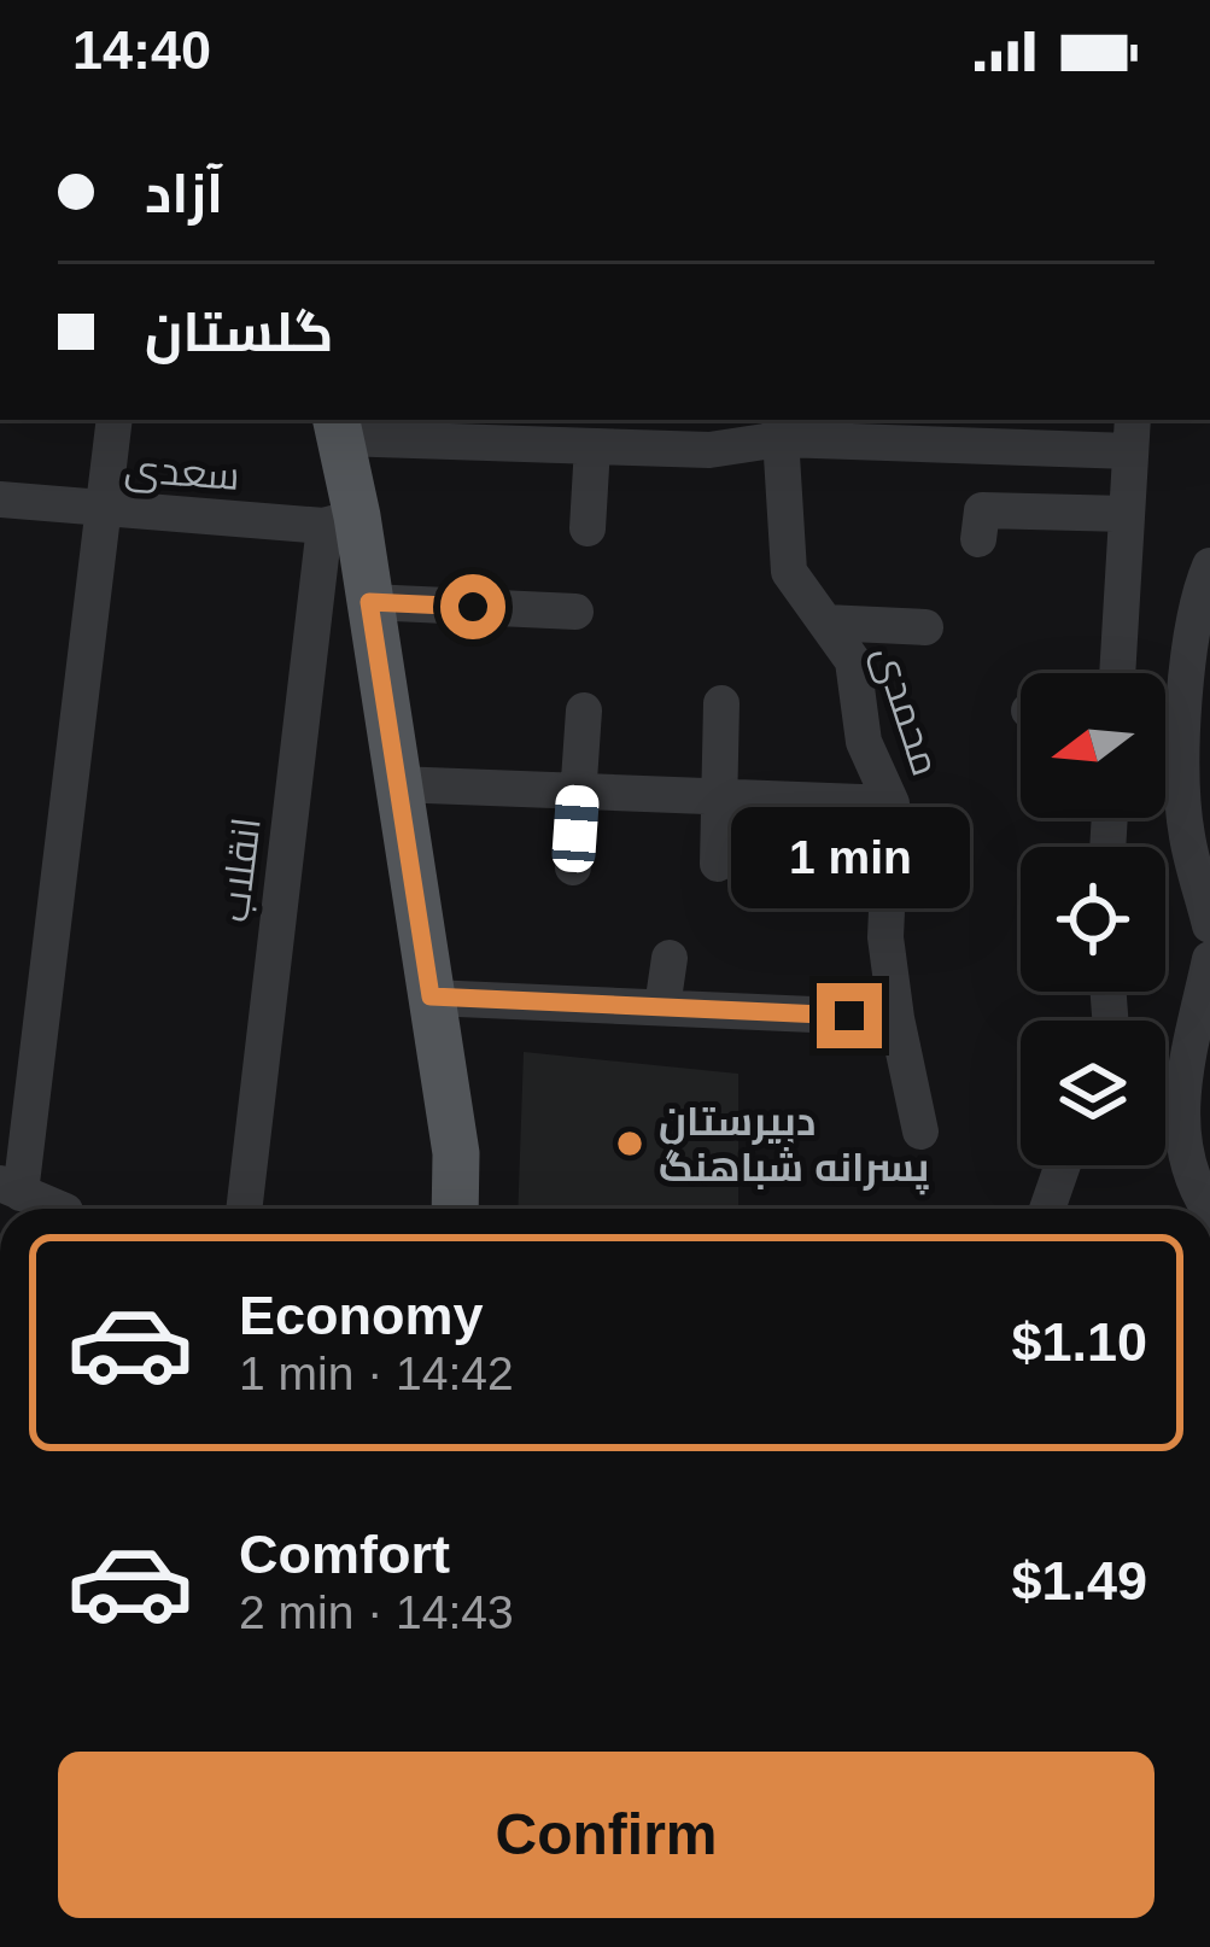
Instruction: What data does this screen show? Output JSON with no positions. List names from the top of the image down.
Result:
{
  "streets": {
    "street": ["سعدی", "محمدی", "انقلاب"]
  },
  "crossings": [
    ["سعدی", "انقلاب"]
  ],
  "places": ["دبیرستان پسرانه شباهنگ"],
  "north": "left",
  "page": {
    "status": "14:40",
    "banner": ["آزاد", "گلستان"],
    "bubble": "1 min",
    "list": [
      {
        "name": "Economy",
        "note": "1 min · 14:42",
        "value": "$1.10"
      },
      {
        "name": "Comfort",
        "note": "2 min · 14:43",
        "value": "$1.49"
      }
    ],
    "buttons": "Confirm"
  }
}
